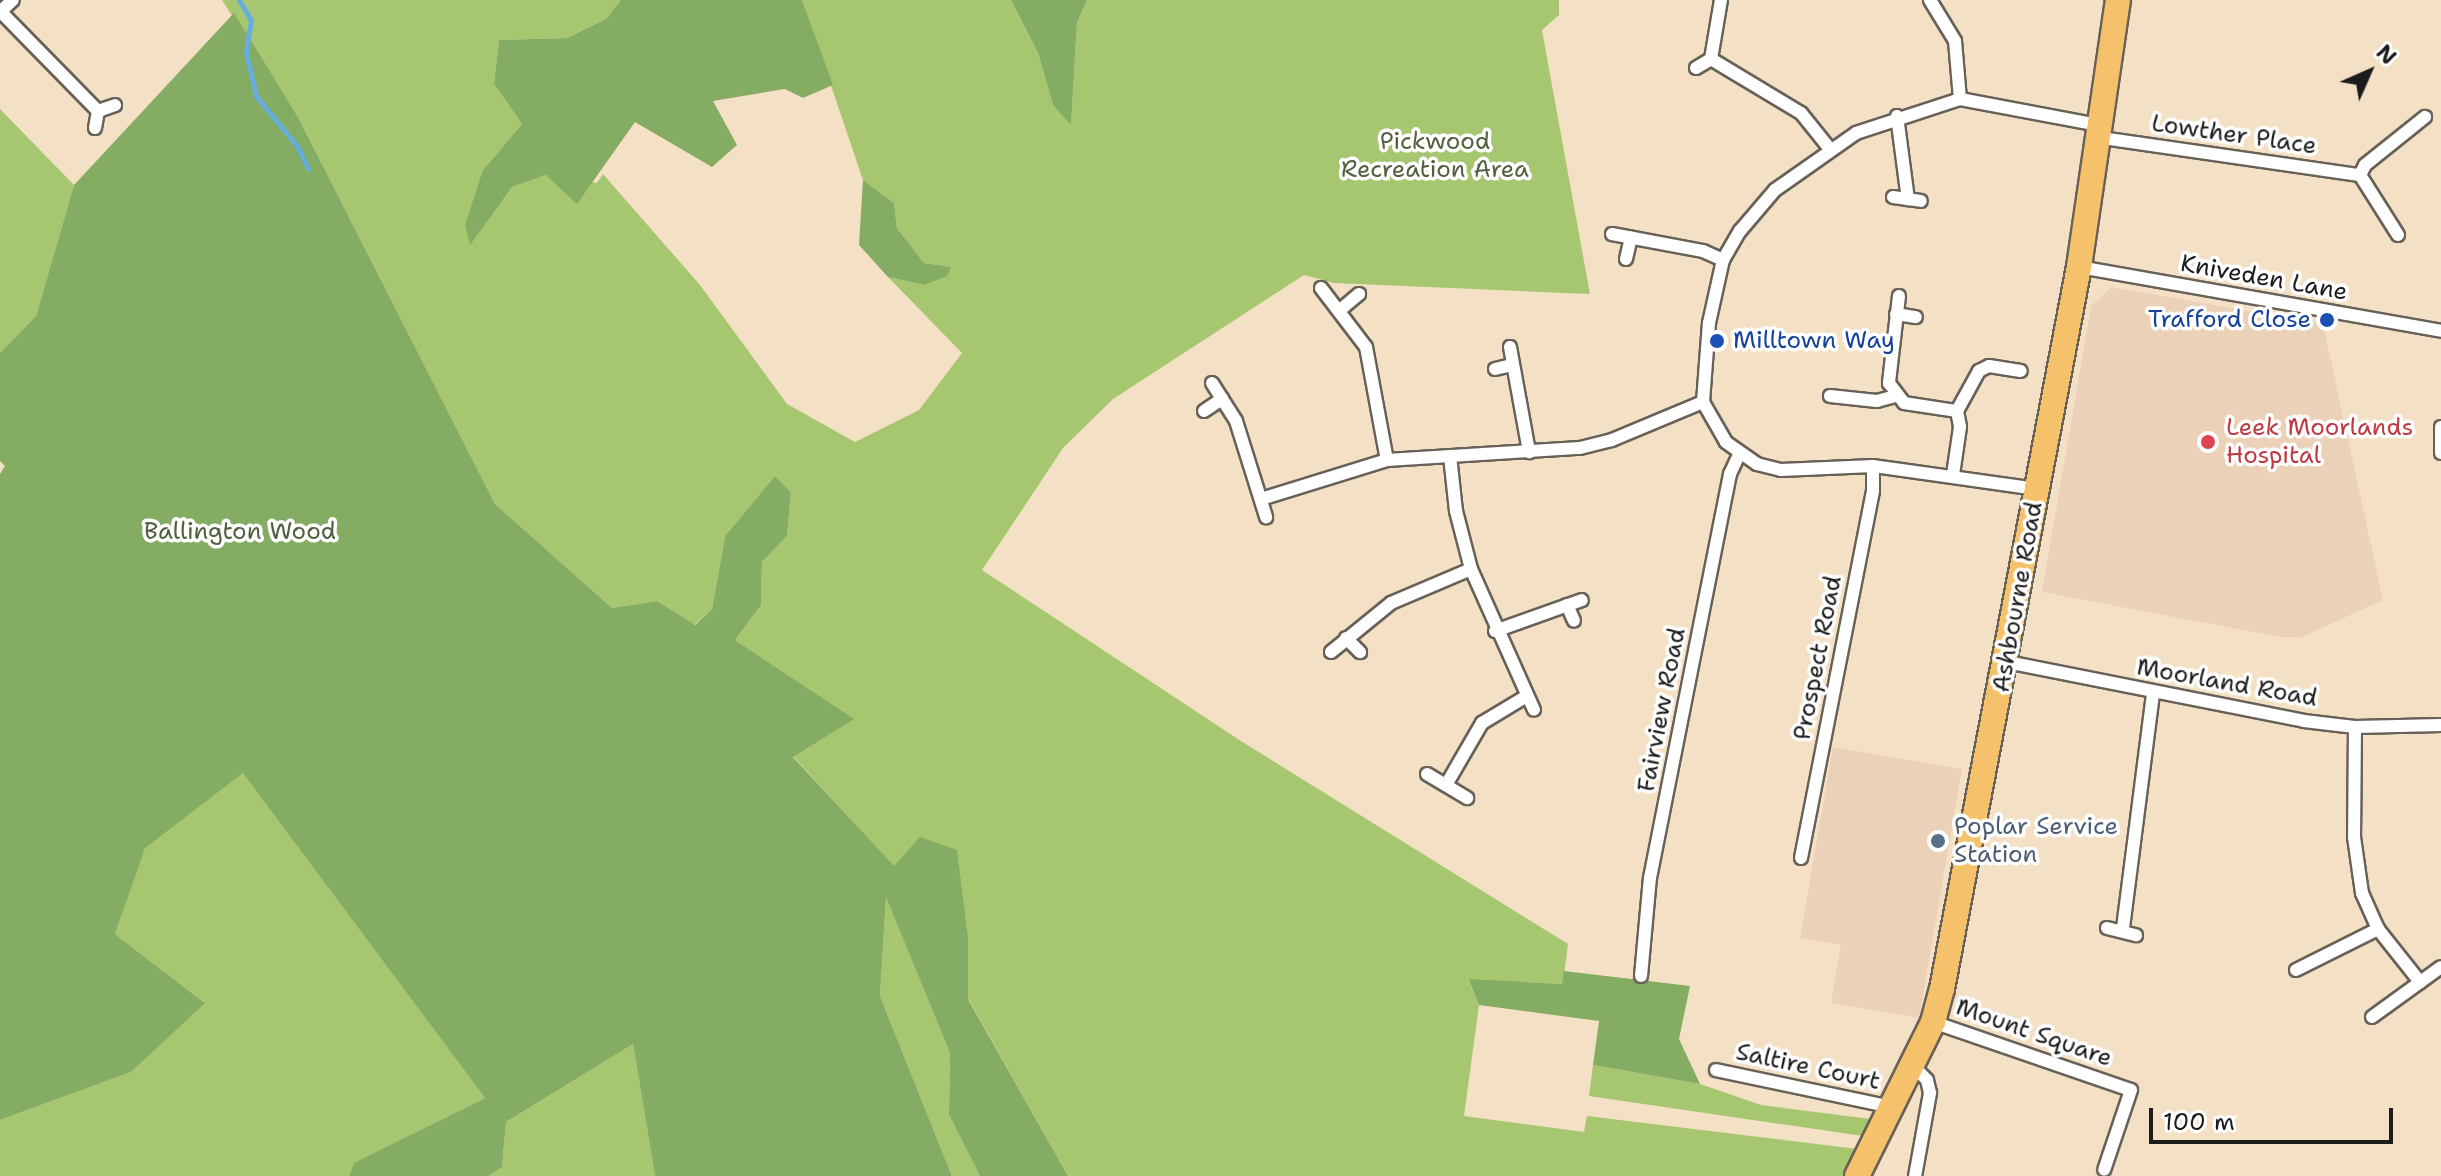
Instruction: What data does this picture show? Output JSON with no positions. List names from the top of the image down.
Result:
{
  "streets": {
    "highway": ["Ashbourne Road"],
    "street": [
      "Lowther Place",
      "Kniveden Lane",
      "Prospect Road",
      "Moorland Road",
      "Fairview Road",
      "Mount Square",
      "Saltire Court"
    ]
  },
  "crossings": [
    ["Lowther Place", "Ashbourne Road"],
    ["Kniveden Lane", "Ashbourne Road"],
    ["Ashbourne Road", "Moorland Road"],
    ["Ashbourne Road", "Mount Square"],
    ["Ashbourne Road", "Saltire Court"]
  ],
  "parks": ["Pickwood Recreation Area", "Ballington Wood"],
  "places": [
    "Trafford Close",
    "Milltown Way",
    "Leek Moorlands Hospital",
    "Poplar Service Station"
  ],
  "scale_bar": "100 m",
  "north": "top right"
}
